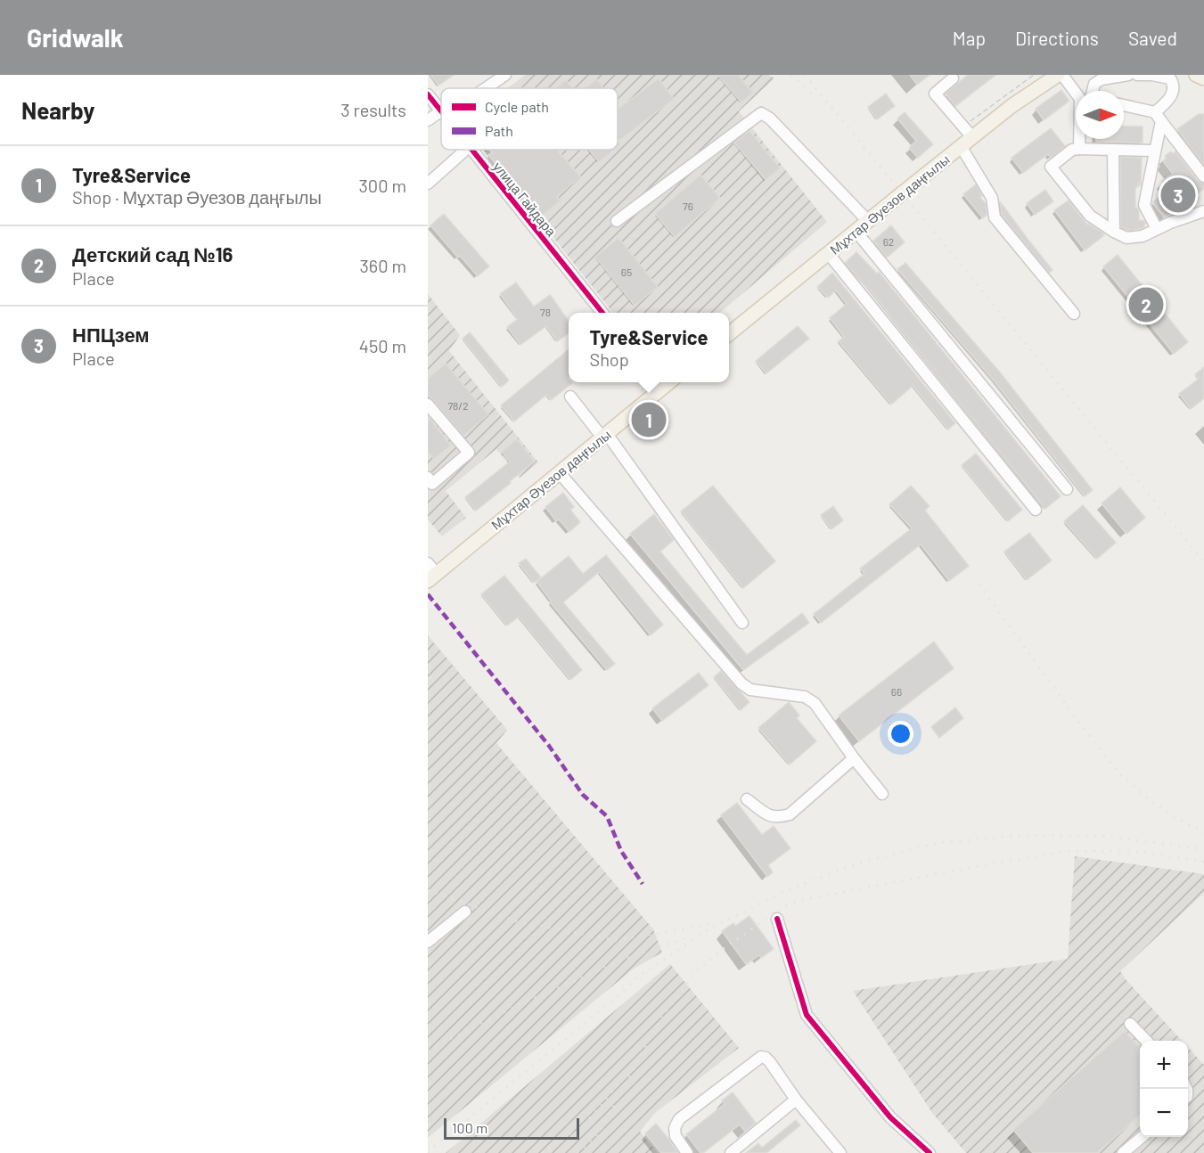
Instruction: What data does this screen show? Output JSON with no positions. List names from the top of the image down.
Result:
{
  "streets": {
    "main road": ["Мұхтар Әуезов даңғылы"],
    "street": ["улица Гайдара"]
  },
  "house_numbers": [
    "76",
    "62",
    "65",
    "78",
    "78/2",
    "66"
  ],
  "legend": ["Cycle path", "Path"],
  "scale_bar": "100 m",
  "north": "right",
  "page": {
    "header": "Gridwalk",
    "nav": ["Map", "Directions", "Saved"],
    "heading": ["Nearby", "3 results"],
    "list": [
      {
        "mark": "1",
        "name": "Tyre&Service",
        "note": "Shop · Мұхтар Әуезов даңғылы",
        "value": "300 m"
      },
      {
        "mark": "2",
        "name": "Детский сад №16",
        "note": "Place",
        "value": "360 m"
      },
      {
        "mark": "3",
        "name": "НПЦзем",
        "note": "Place",
        "value": "450 m"
      }
    ],
    "pins": ["3", "2", "1"],
    "popup": ["Tyre&Service", "Shop"],
    "map_buttons": ["+", "−"],
    "scale": "100 m"
  }
}
